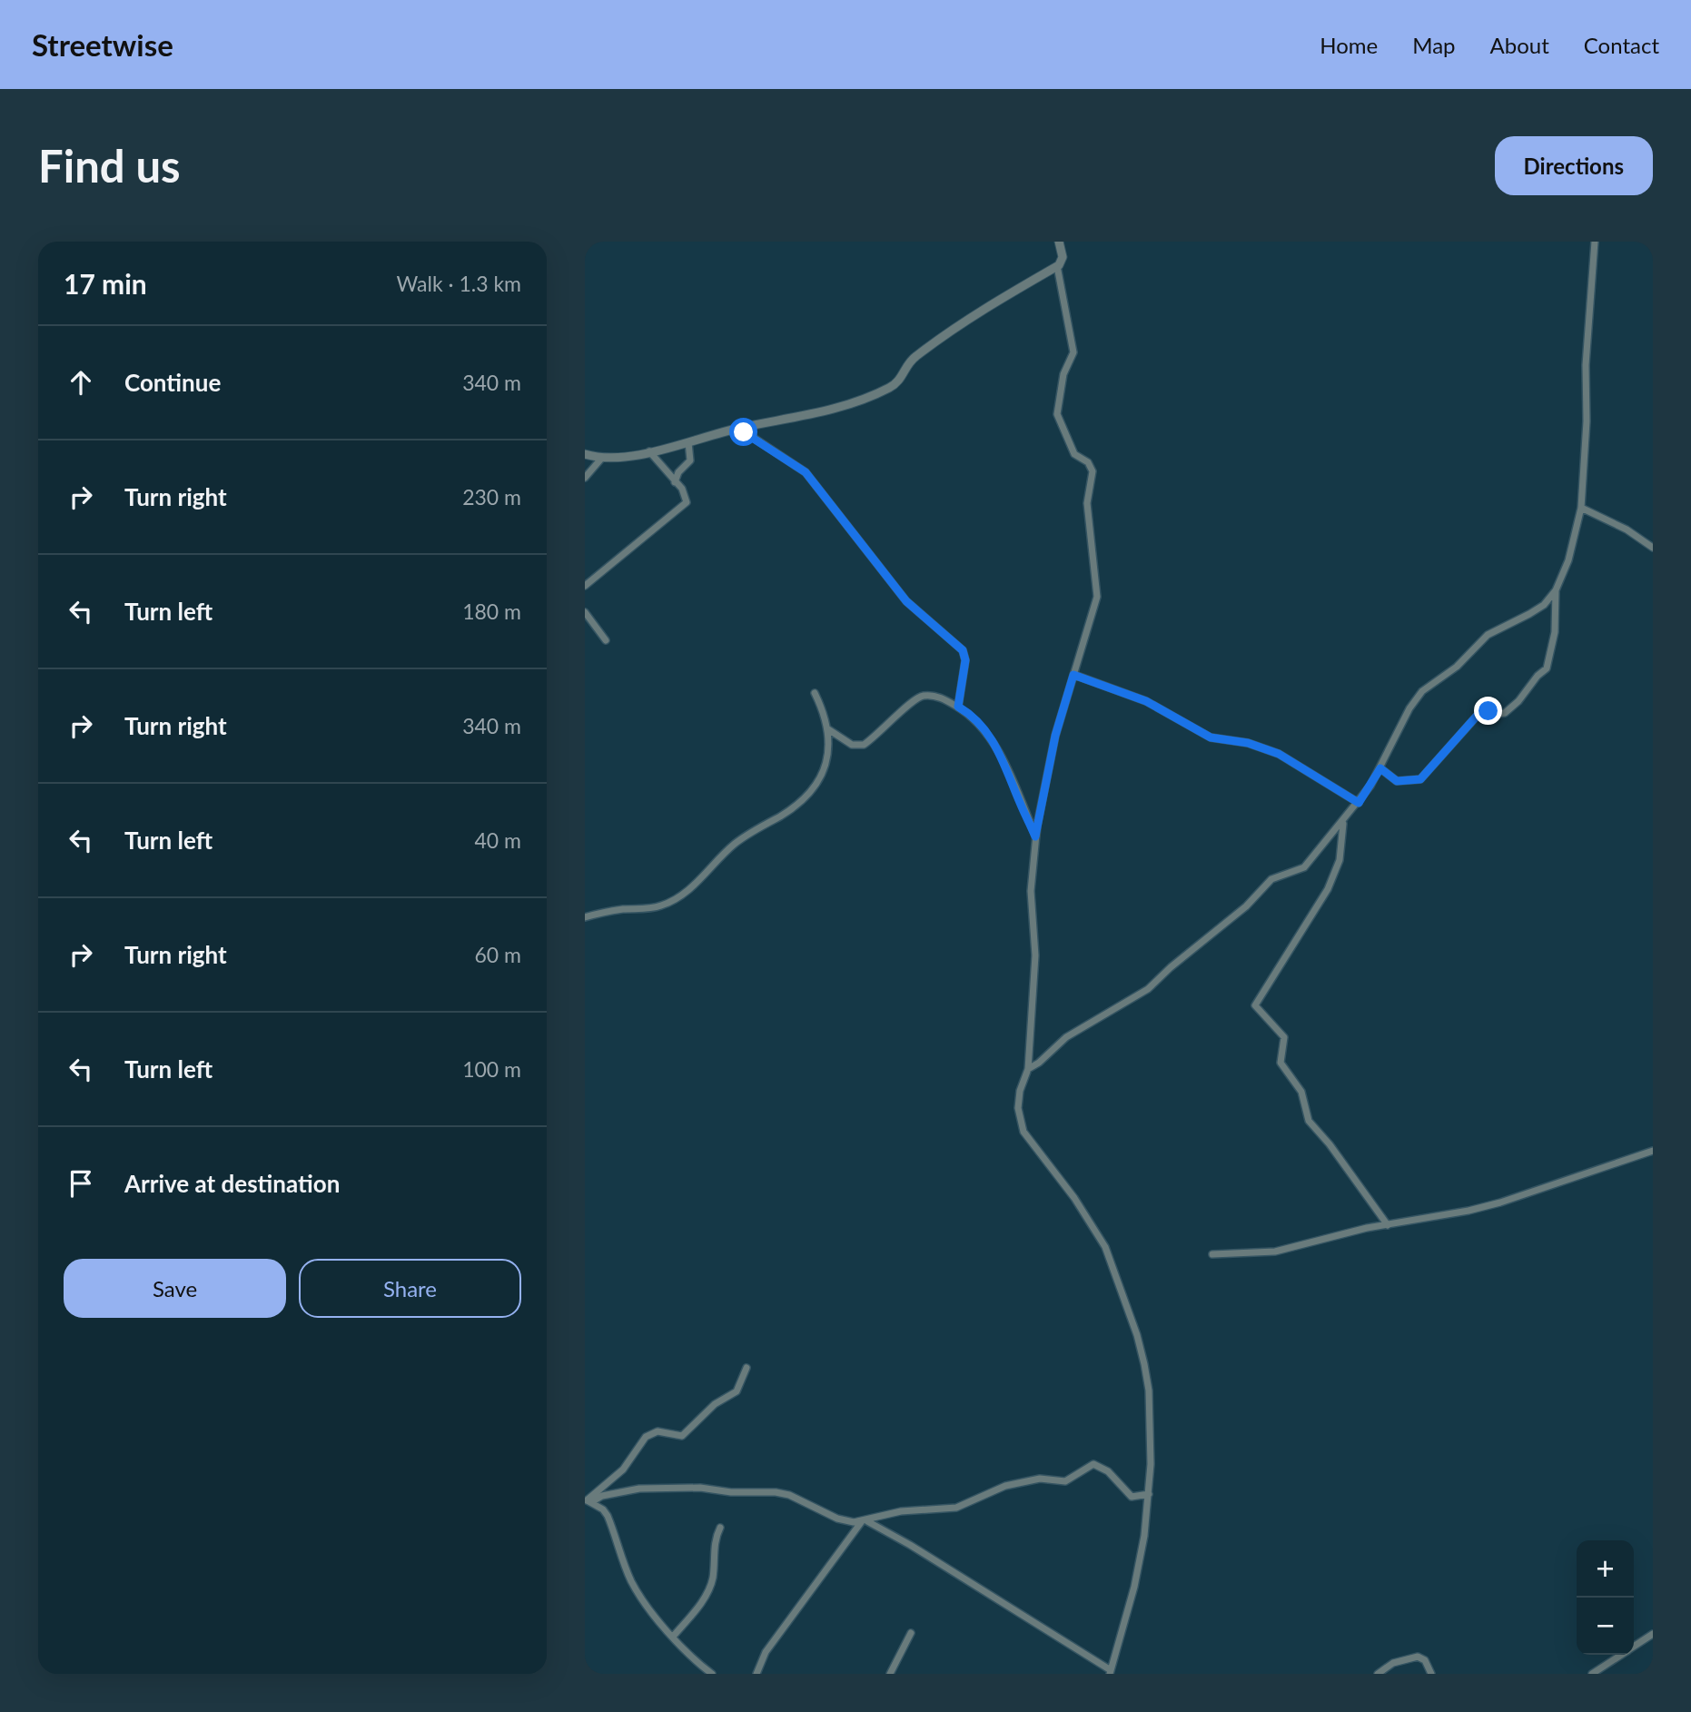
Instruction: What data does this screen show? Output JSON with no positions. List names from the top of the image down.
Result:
{
  "page": {
    "header": "Streetwise",
    "nav": [
      "Home",
      "Map",
      "About",
      "Contact"
    ],
    "buttons": [
      "Directions",
      ["Save", "Share"]
    ],
    "title": "Find us",
    "heading": ["17 min", "Walk · 1.3 km"],
    "list": [
      ["Continue", "340 m"],
      ["Turn right", "230 m"],
      ["Turn left", "180 m"],
      ["Turn right", "340 m"],
      ["Turn left", "40 m"],
      ["Turn right", "60 m"],
      ["Turn left", "100 m"],
      "Arrive at destination"
    ],
    "map_buttons": ["+", "−"]
  }
}
